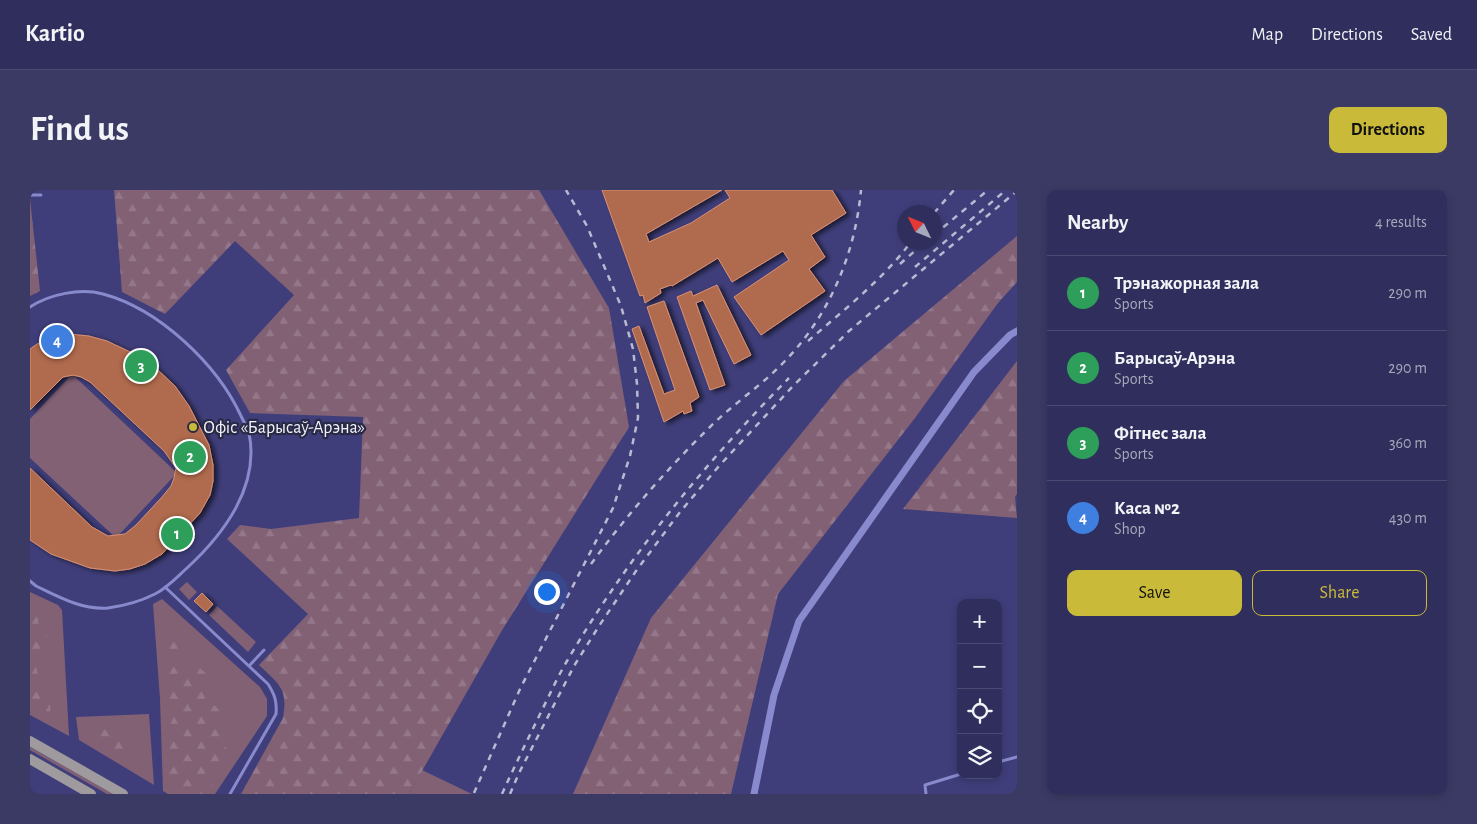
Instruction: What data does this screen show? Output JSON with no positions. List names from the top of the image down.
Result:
{
  "places": ["Офіс «Барысаў-Арэна»"],
  "north": "top left",
  "page": {
    "header": "Kartio",
    "nav": ["Map", "Directions", "Saved"],
    "buttons": [
      "Directions",
      ["Save", "Share"]
    ],
    "title": "Find us",
    "heading": ["Nearby", "4 results"],
    "list": [
      {
        "mark": "1",
        "name": "Трэнажорная зала",
        "note": "Sports",
        "value": "290 m"
      },
      {
        "mark": "2",
        "name": "Барысаў-Арэна",
        "note": "Sports",
        "value": "290 m"
      },
      {
        "mark": "3",
        "name": "Фітнес зала",
        "note": "Sports",
        "value": "360 m"
      },
      {
        "mark": "4",
        "name": "Каса №2",
        "note": "Shop",
        "value": "430 m"
      }
    ],
    "pins": [
      "4",
      "3",
      "2",
      "1"
    ],
    "map_buttons": ["+", "−"]
  }
}
